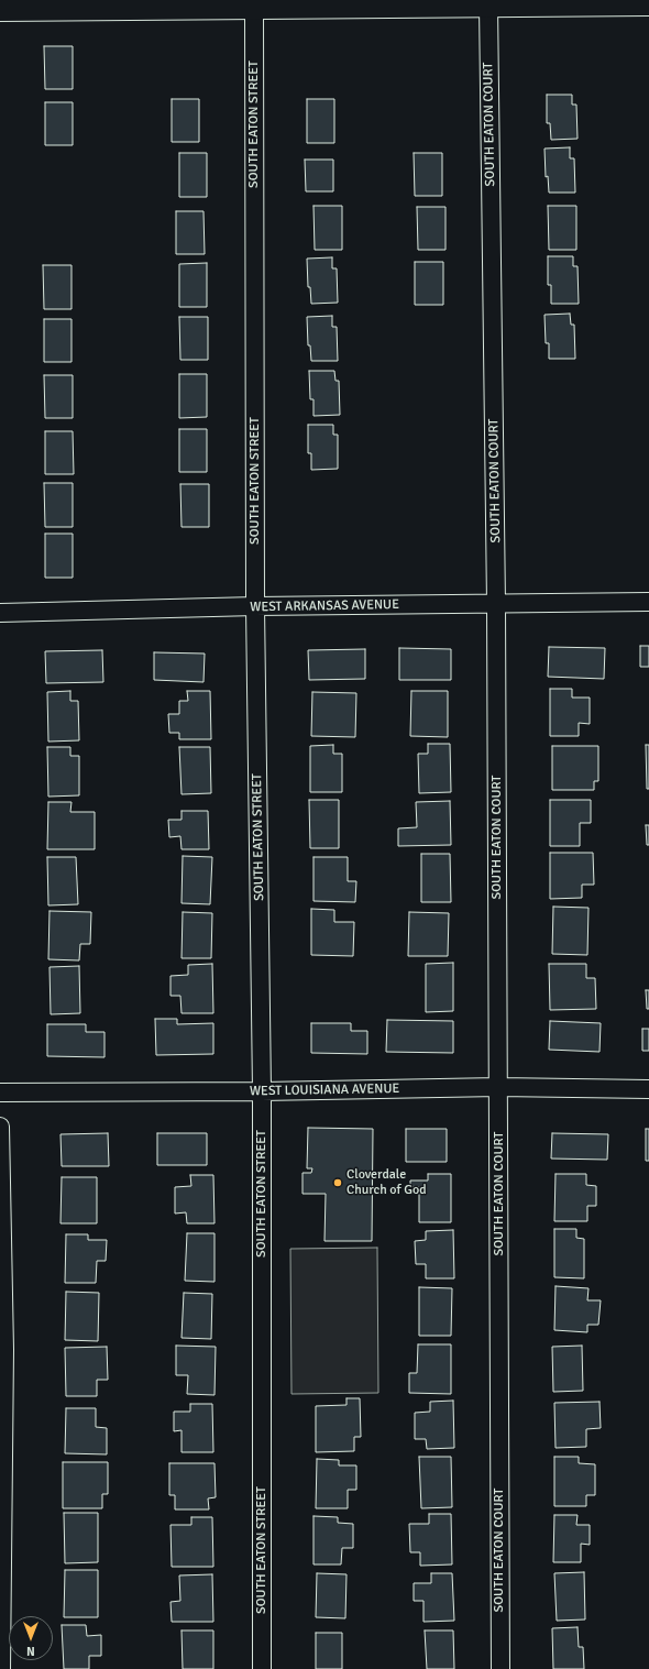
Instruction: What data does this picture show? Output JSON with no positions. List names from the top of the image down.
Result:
{
  "streets": {
    "street": [
      "SOUTH EATON STREET",
      "SOUTH EATON COURT",
      "WEST ARKANSAS AVENUE",
      "WEST LOUISIANA AVENUE"
    ]
  },
  "crossings": [
    ["SOUTH EATON STREET", "WEST ARKANSAS AVENUE"],
    ["SOUTH EATON STREET", "WEST LOUISIANA AVENUE"],
    ["SOUTH EATON COURT", "WEST ARKANSAS AVENUE"],
    ["SOUTH EATON COURT", "WEST LOUISIANA AVENUE"]
  ],
  "places": ["Cloverdale Church of God"],
  "north": "bottom"
}
